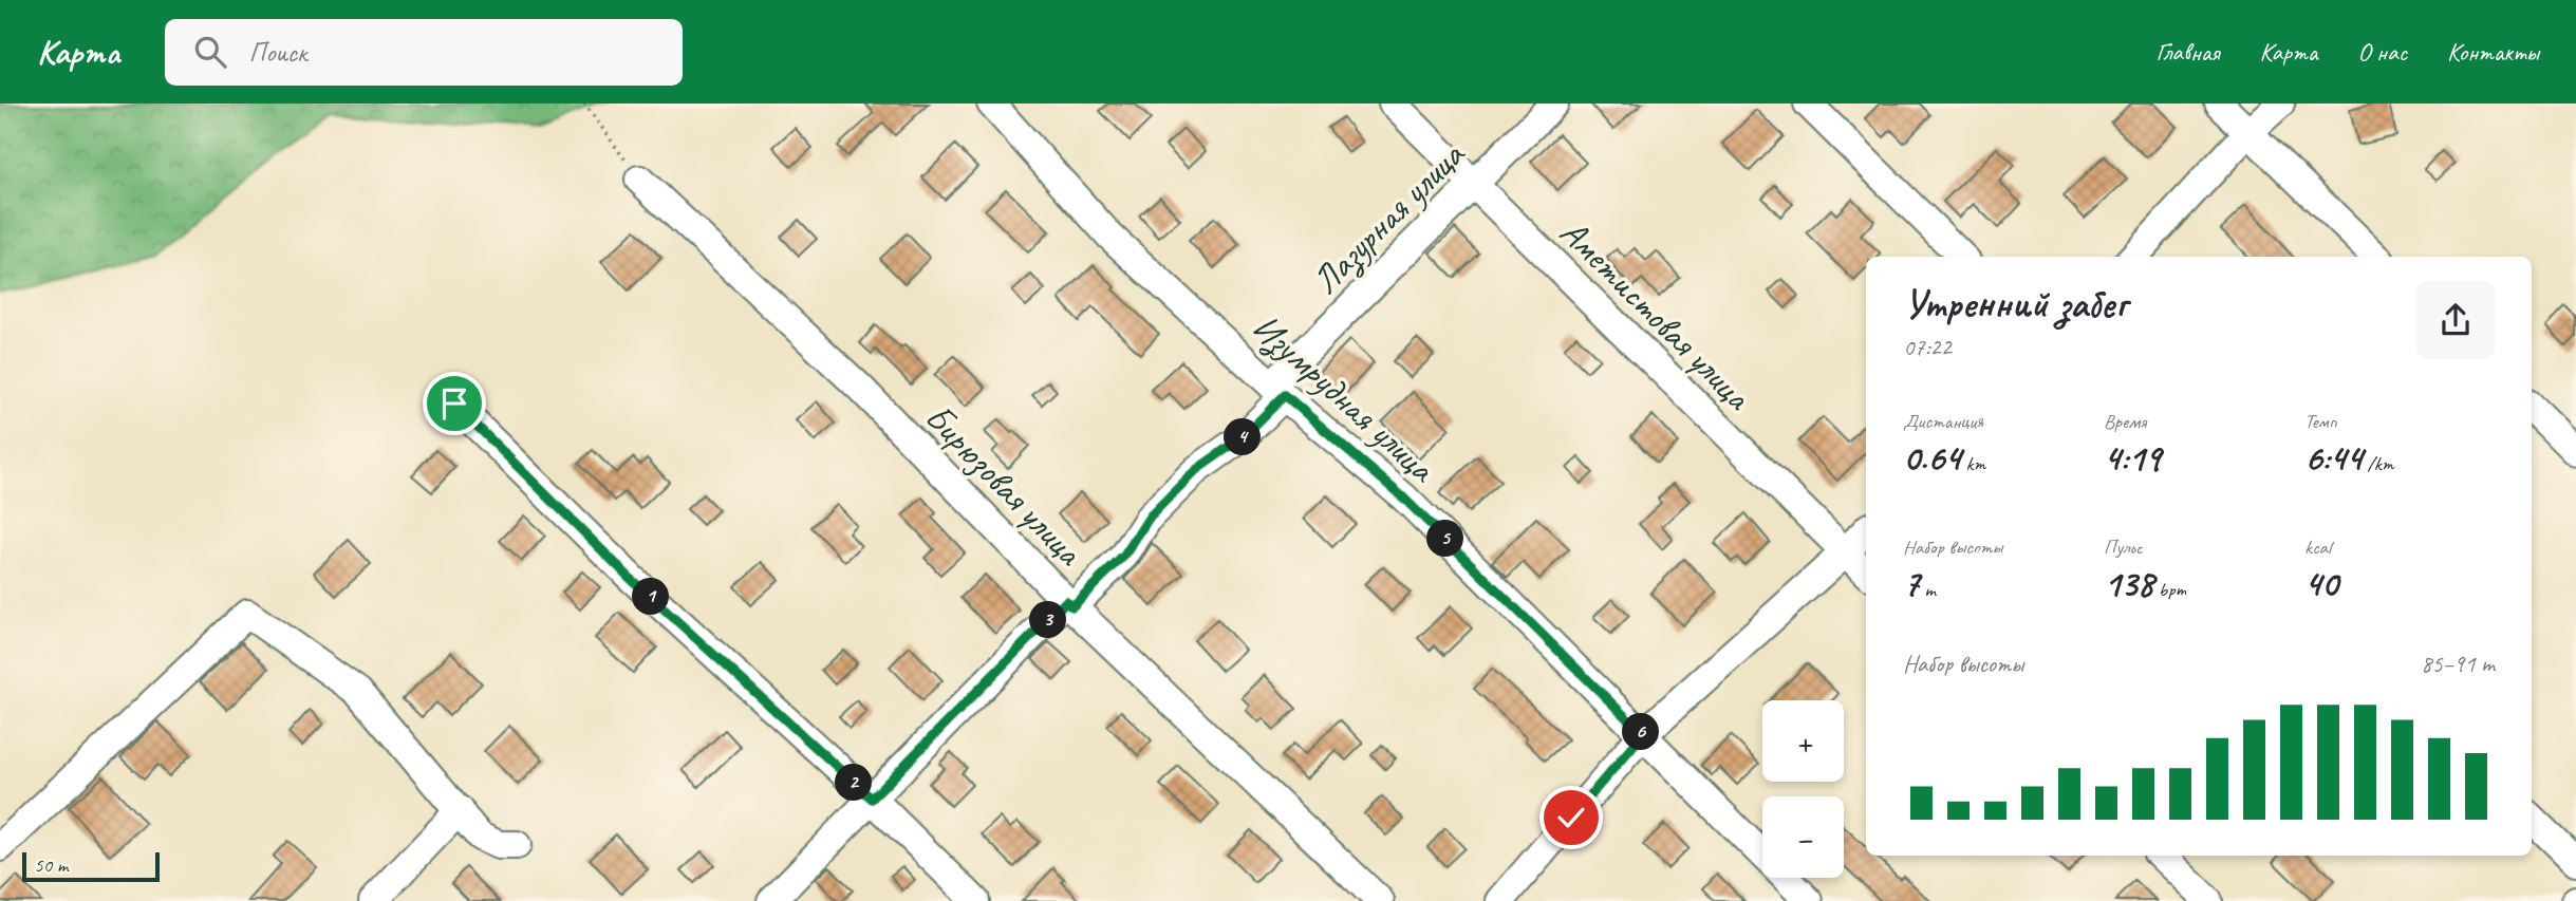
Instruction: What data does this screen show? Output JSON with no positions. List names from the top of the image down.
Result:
{
  "streets": {
    "street": [
      "Лазурная улица",
      "Аметистовая улица",
      "Изумрудная улица",
      "Бирюзовая улица"
    ]
  },
  "crossings": [
    ["Лазурная улица", "Аметистовая улица"],
    ["Лазурная улица", "Изумрудная улица"],
    ["Лазурная улица", "Бирюзовая улица"]
  ],
  "scale_bar": "50 m",
  "page": {
    "header": "Карта",
    "search": "Поиск",
    "nav": [
      "Главная",
      "Карта",
      "О нас",
      "Контакты"
    ],
    "heading": ["Утренний забег", "07:22"],
    "stats": [
      ["Дистанция", "0.64 km"],
      ["Время", "4:19"],
      ["Темп", "6:44 /km"],
      ["Набор высоты", "7 m"],
      ["Пульс", "138 bpm"],
      ["kcal", "40"]
    ],
    "pins": [
      "4",
      "5",
      "1",
      "3",
      "6",
      "2"
    ],
    "chart": ["Набор высоты", "85–91 m"],
    "map_buttons": ["+", "−"],
    "scale": "50 m"
  }
}
